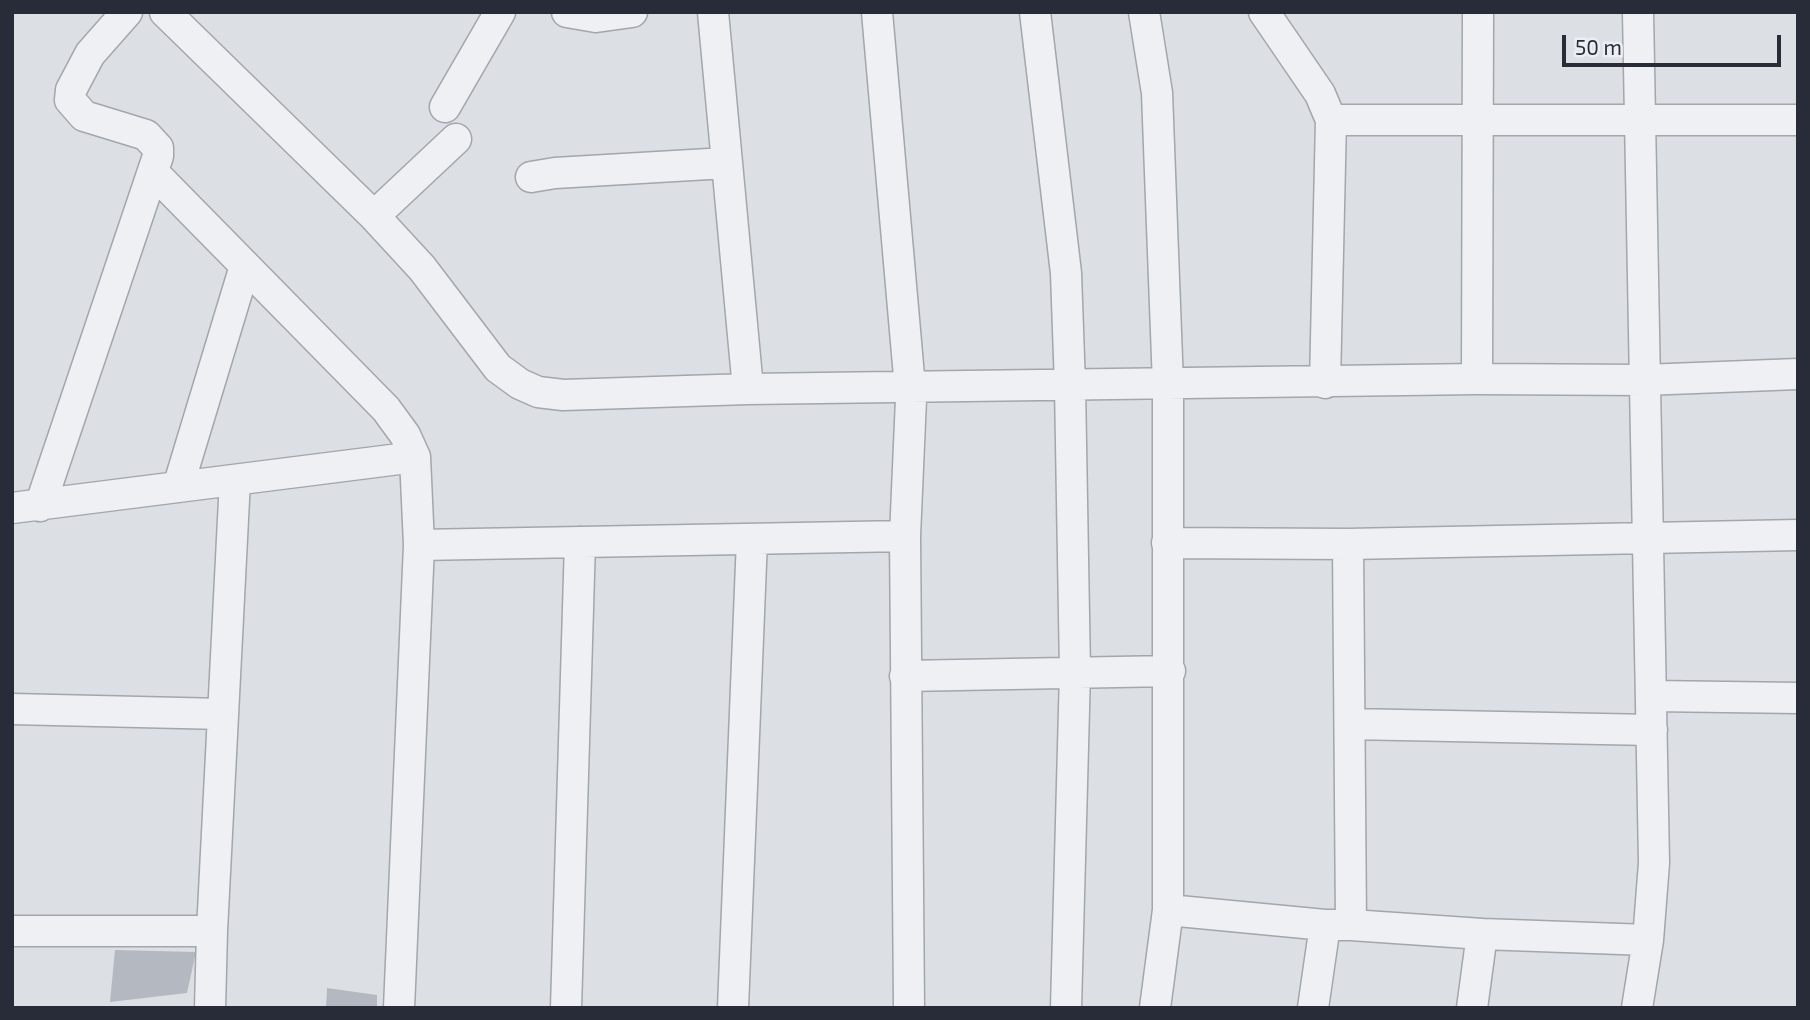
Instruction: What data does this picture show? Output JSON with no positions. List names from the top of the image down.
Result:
{
  "scale_bar": "50 m"
}
